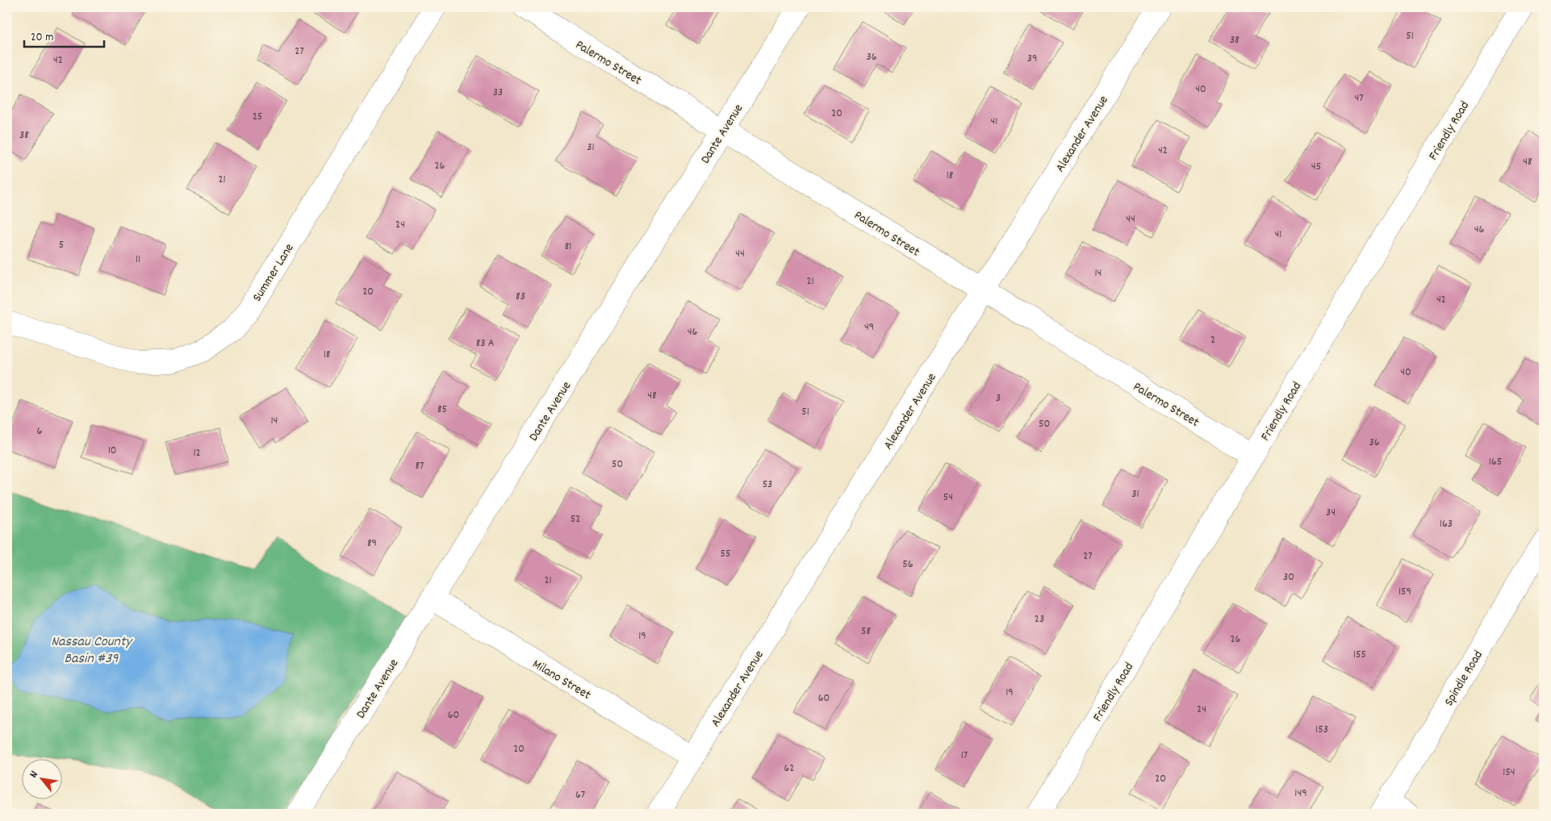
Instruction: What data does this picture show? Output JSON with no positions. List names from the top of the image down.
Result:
{
  "streets": {
    "street": [
      "Palermo Street",
      "Friendly Road",
      "Dante Avenue",
      "Alexander Avenue",
      "Summer Lane",
      "Spindle Road",
      "Milano Street"
    ]
  },
  "crossings": [
    ["Palermo Street", "Friendly Road"],
    ["Palermo Street", "Dante Avenue"],
    ["Palermo Street", "Alexander Avenue"],
    ["Dante Avenue", "Milano Street"],
    ["Alexander Avenue", "Milano Street"]
  ],
  "water": ["Nassau County Basin #39"],
  "house_numbers": [
    "51",
    "38",
    "27",
    "36",
    "39",
    "42",
    "40",
    "33",
    "47",
    "20",
    "25",
    "41",
    "38",
    "31",
    "42",
    "48",
    "26",
    "45",
    "18",
    "21",
    "44",
    "24",
    "46",
    "41",
    "5",
    "81",
    "44",
    "11",
    "14",
    "21",
    "20",
    "83",
    "42",
    "49",
    "46",
    "2",
    "83 A",
    "18",
    "40",
    "48",
    "3",
    "85",
    "51",
    "14",
    "50",
    "6",
    "36",
    "10",
    "12",
    "165",
    "50",
    "87",
    "53",
    "31",
    "54",
    "34",
    "52",
    "163",
    "89",
    "55",
    "27",
    "56",
    "30",
    "21",
    "159",
    "23",
    "58",
    "19",
    "26",
    "155",
    "19",
    "60",
    "24",
    "60",
    "153",
    "20",
    "17",
    "62",
    "154",
    "20",
    "149",
    "67"
  ],
  "scale_bar": "20 m",
  "north": "top left"
}
